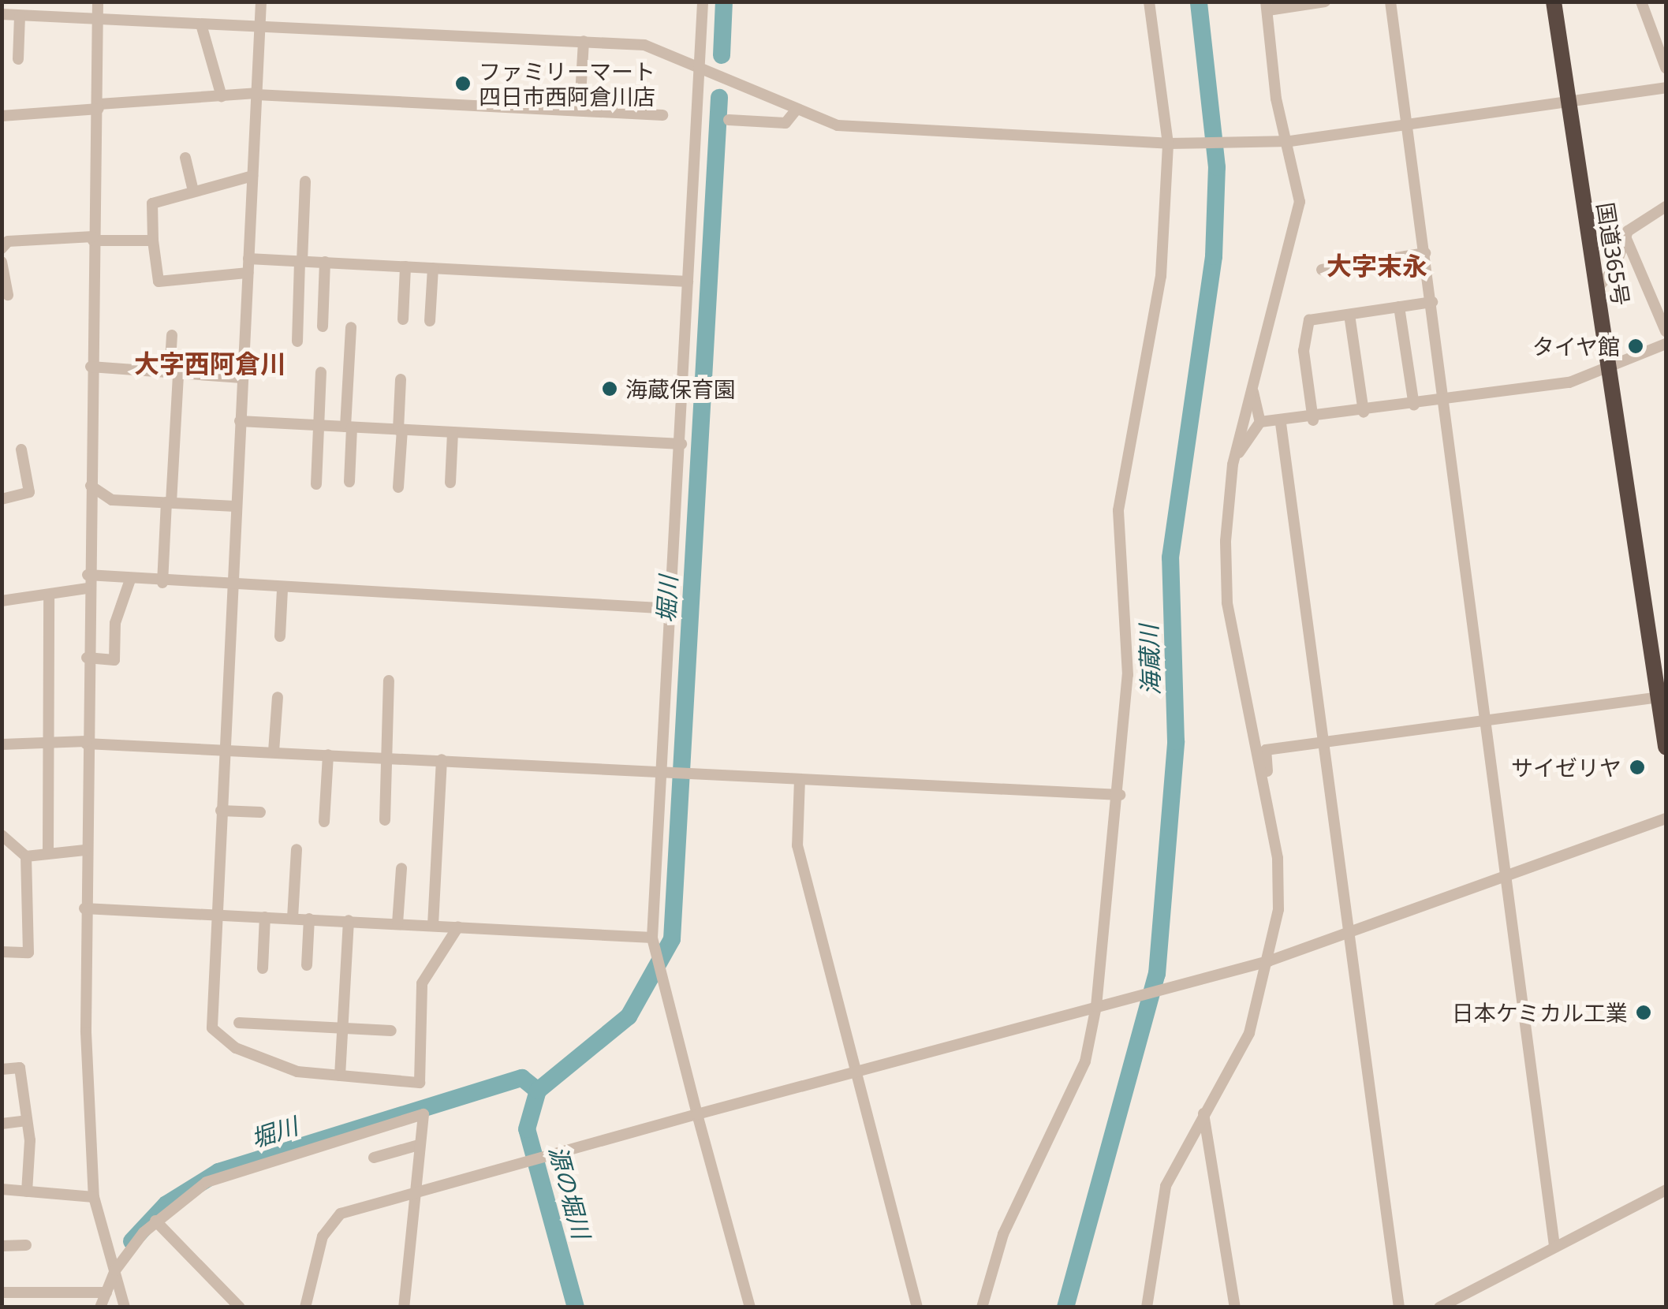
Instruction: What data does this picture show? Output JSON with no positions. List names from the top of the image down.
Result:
{
  "streets": {
    "highway": ["国道365号"]
  },
  "districts": ["大字末永", "大字西阿倉川"],
  "water": ["堀川", "海蔵川", "源の堀川"],
  "places": [
    "ファミリーマート 四日市西阿倉川店",
    "タイヤ館",
    "海蔵保育園",
    "サイゼリヤ",
    "日本ケミカル工業"
  ]
}
